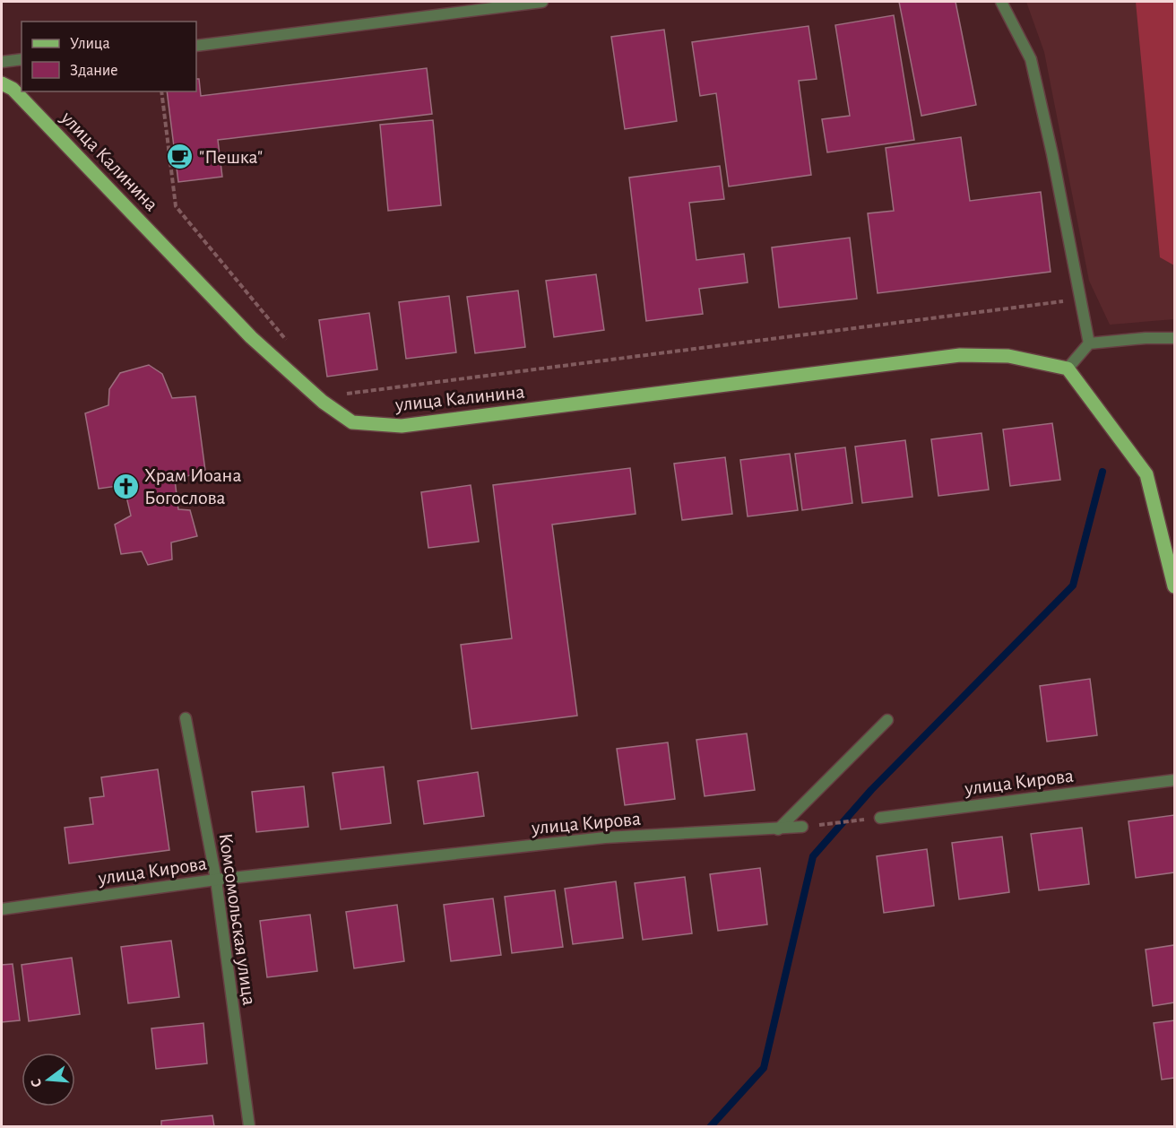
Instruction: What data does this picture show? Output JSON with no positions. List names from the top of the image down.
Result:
{
  "streets": {
    "main road": ["улица Калинина"],
    "street": ["улица Кирова", "Комсомольская улица"]
  },
  "crossings": [
    ["улица Кирова", "Комсомольская улица"]
  ],
  "places": {
    "cafe": ["\"Пешка\""],
    "church": ["Храм Иоана Богослова"]
  },
  "legend": ["Улица", "Здание"],
  "north": "left"
}
